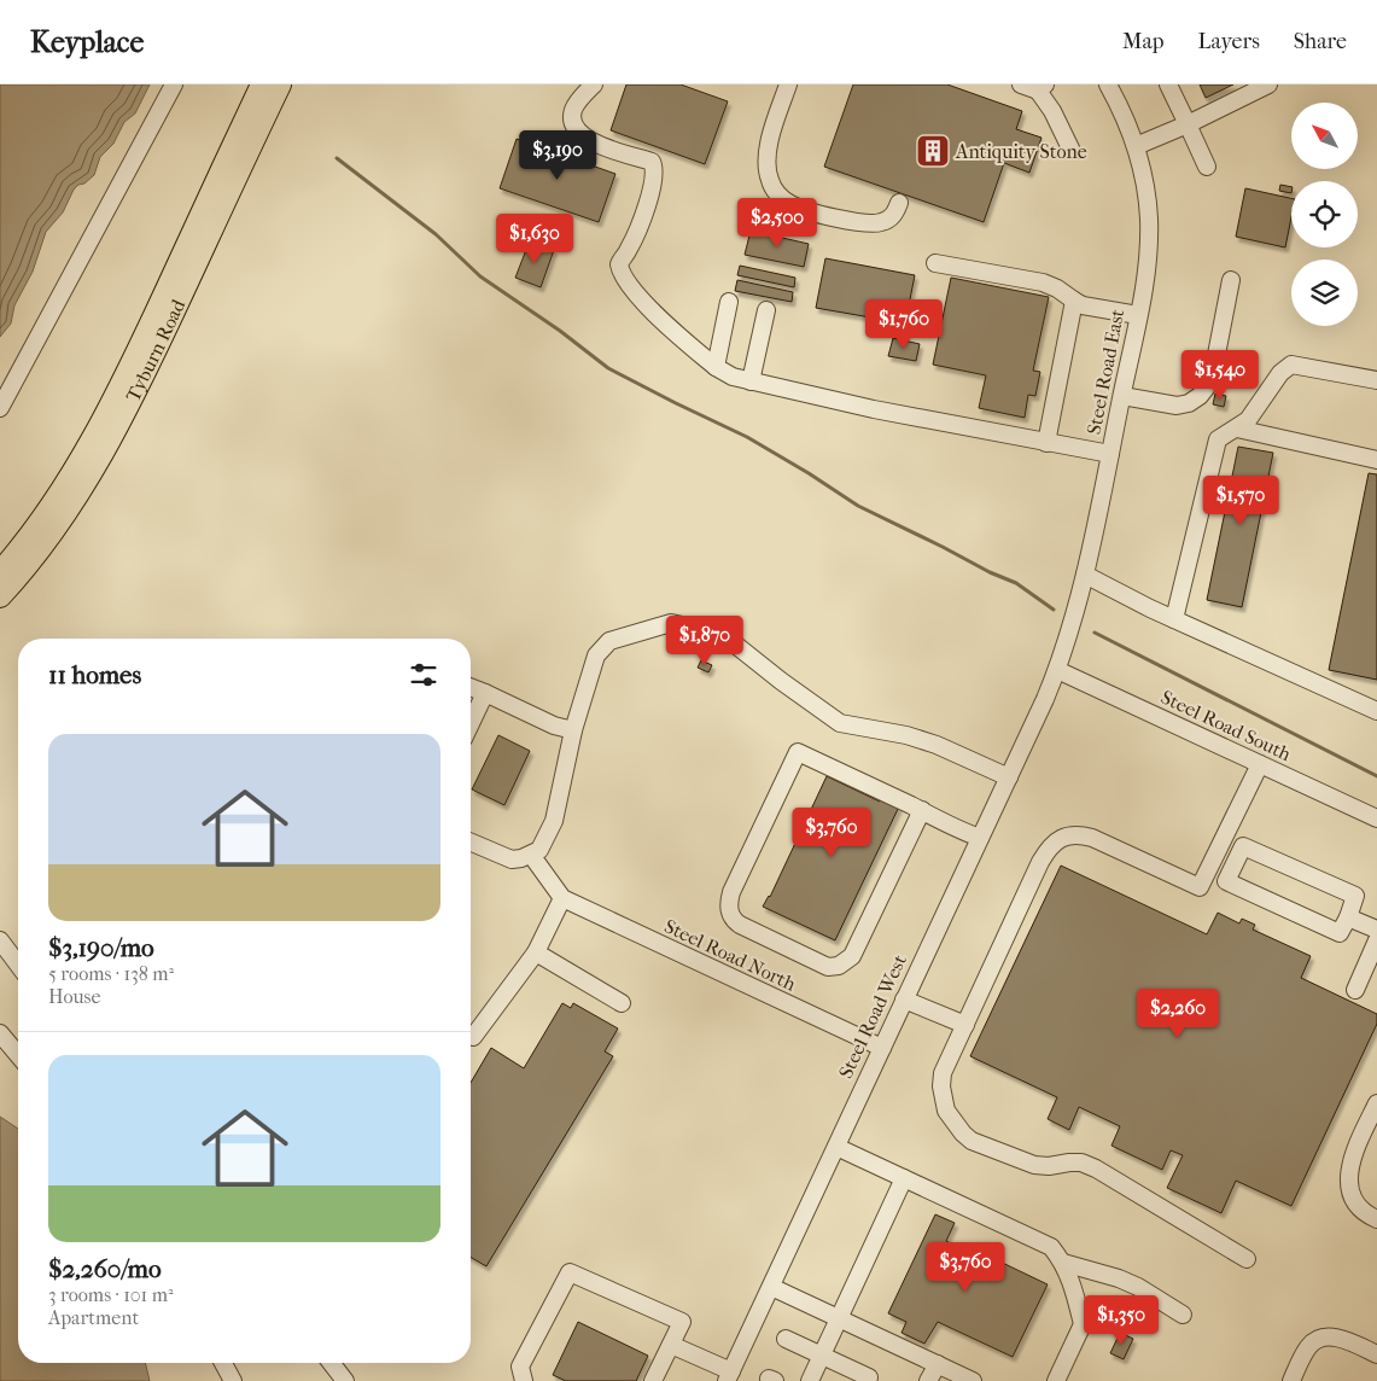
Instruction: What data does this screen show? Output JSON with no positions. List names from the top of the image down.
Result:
{
  "streets": {
    "main road": ["Tyburn Road"],
    "street": [
      "Steel Road East",
      "Steel Road South",
      "Steel Road North",
      "Steel Road West"
    ]
  },
  "crossings": [
    ["Steel Road East", "Steel Road South"],
    ["Steel Road East", "Steel Road West"],
    ["Steel Road South", "Steel Road West"],
    ["Steel Road North", "Steel Road West"]
  ],
  "places": {
    "building": ["Antiquity Stone"]
  },
  "north": "top left",
  "page": {
    "header": "Keyplace",
    "nav": ["Map", "Layers", "Share"],
    "price": [
      "$3,190",
      "$2,500",
      "$1,630",
      "$1,760",
      "$1,540",
      "$1,570",
      "$1,870",
      "$3,760",
      "$2,260",
      "$3,760",
      "$1,350"
    ],
    "heading": "11 homes",
    "list": [
      {
        "name": "$3,190/mo",
        "note": "5 rooms · 138 m² · House"
      },
      {
        "name": "$2,260/mo",
        "note": "3 rooms · 101 m² · Apartment"
      }
    ]
  }
}
